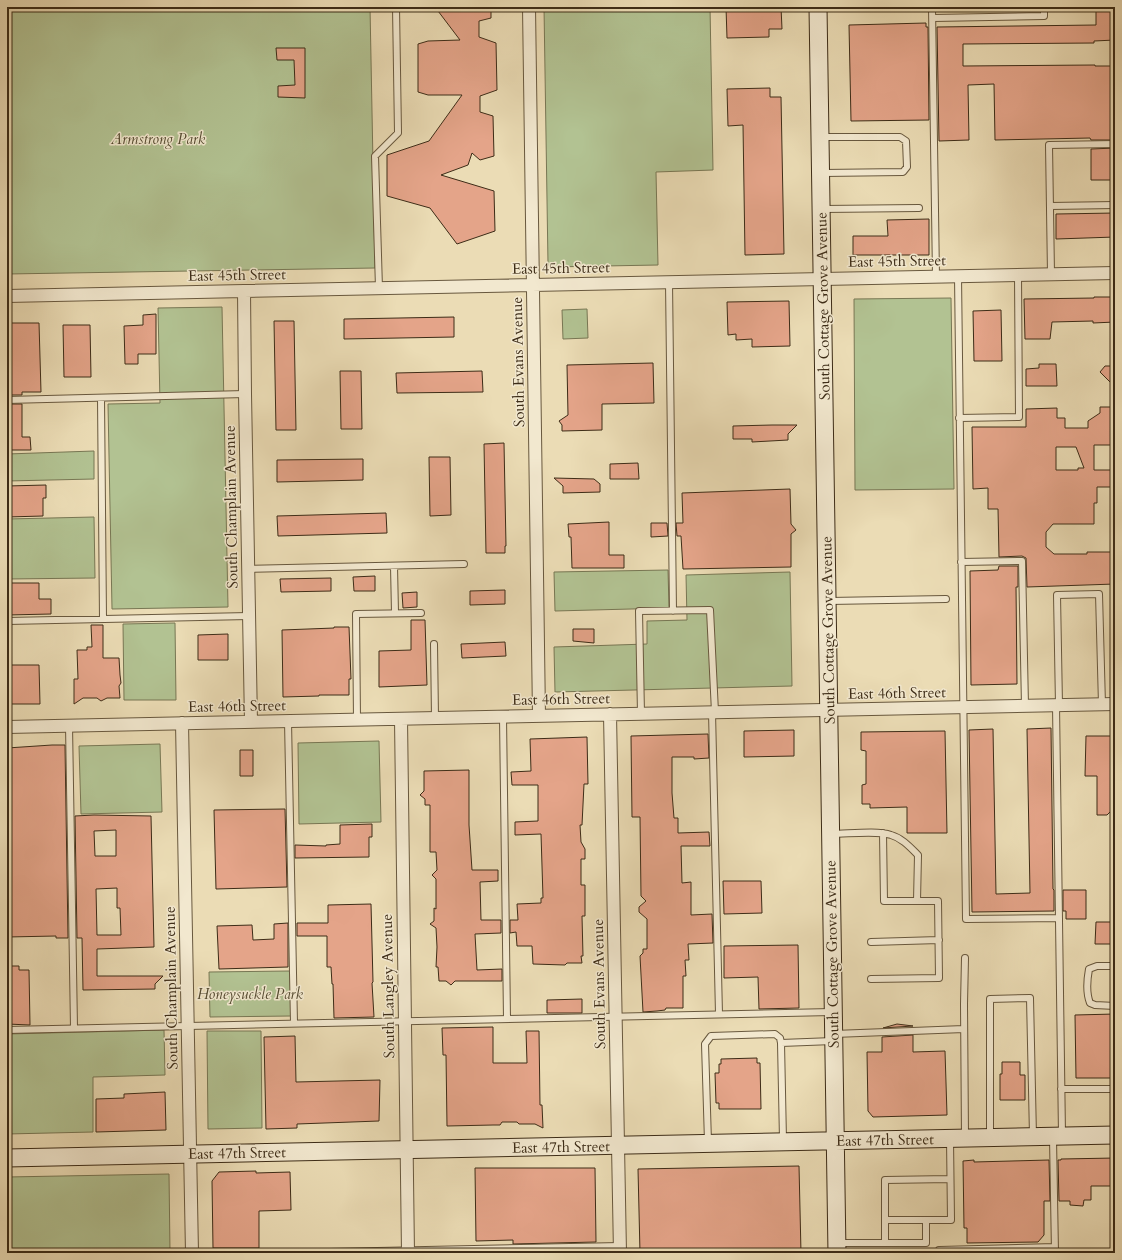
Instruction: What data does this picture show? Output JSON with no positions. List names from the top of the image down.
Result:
{
  "streets": {
    "main road": ["South Cottage Grove Avenue", "East 47th Street"],
    "street": [
      "East 45th Street",
      "South Evans Avenue",
      "South Champlain Avenue",
      "East 46th Street",
      "South Langley Avenue"
    ]
  },
  "crossings": [
    ["East 45th Street", "South Cottage Grove Avenue"],
    ["East 45th Street", "South Evans Avenue"],
    ["East 45th Street", "South Champlain Avenue"],
    ["South Cottage Grove Avenue", "East 46th Street"],
    ["South Cottage Grove Avenue", "East 47th Street"],
    ["South Evans Avenue", "East 46th Street"],
    ["South Evans Avenue", "East 47th Street"],
    ["South Champlain Avenue", "East 46th Street"],
    ["South Champlain Avenue", "East 47th Street"],
    ["East 46th Street", "South Langley Avenue"],
    ["South Langley Avenue", "East 47th Street"]
  ],
  "parks": ["Armstrong Park", "Honeysuckle Park"]
}
